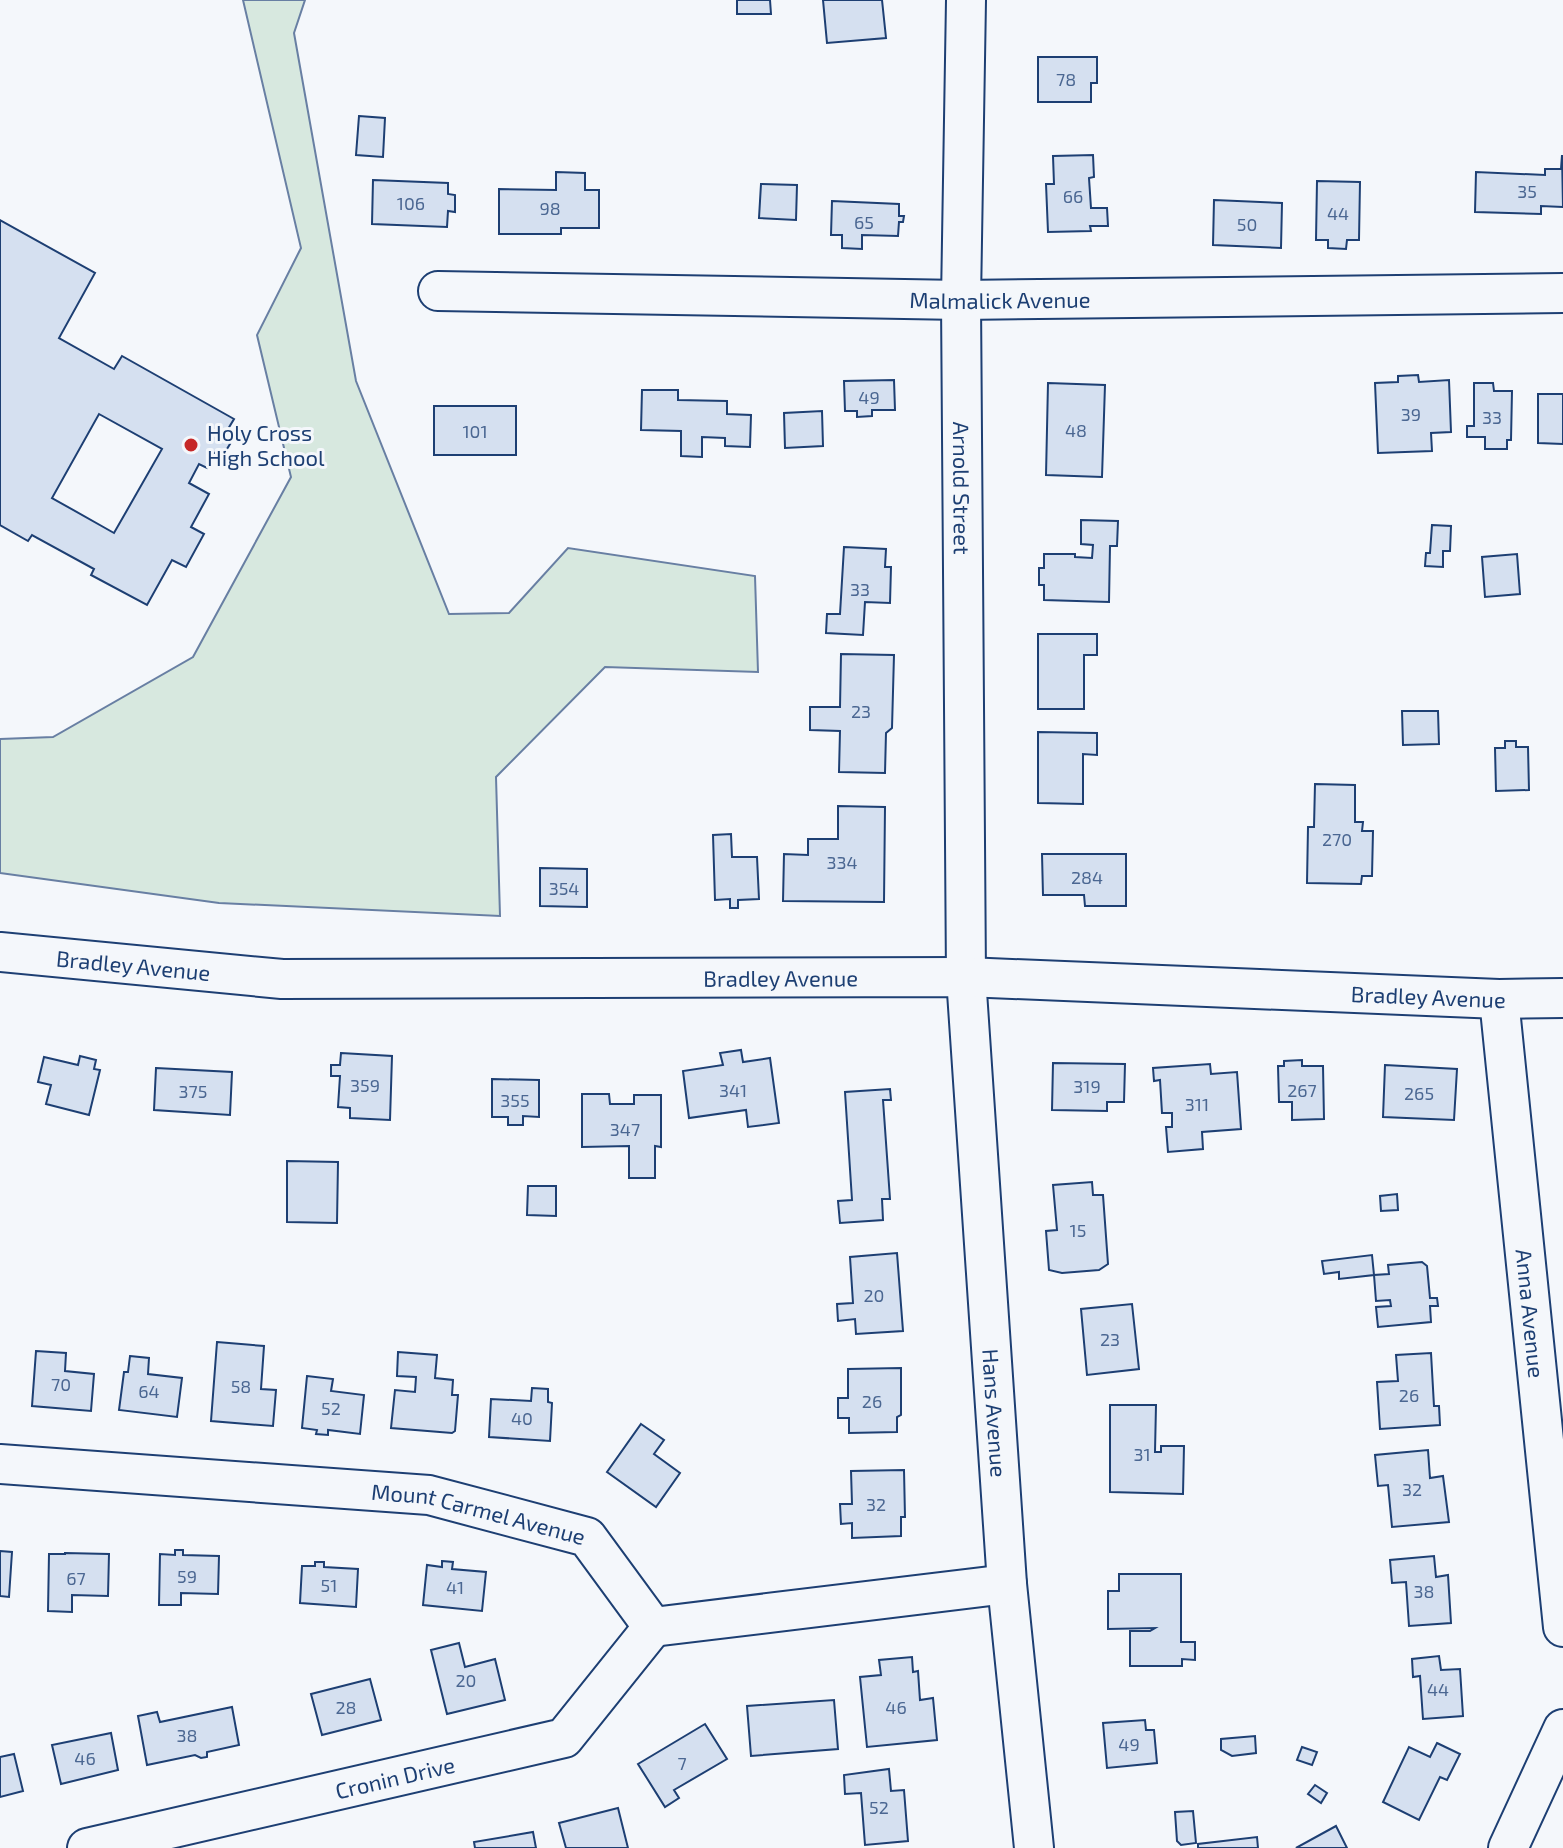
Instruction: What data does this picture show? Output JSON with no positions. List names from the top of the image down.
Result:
{
  "streets": {
    "street": [
      "Malmalick Avenue",
      "Arnold Street",
      "Bradley Avenue",
      "Anna Avenue",
      "Hans Avenue",
      "Mount Carmel Avenue",
      "Cronin Drive"
    ]
  },
  "crossings": [
    ["Malmalick Avenue", "Arnold Street"],
    ["Arnold Street", "Bradley Avenue"],
    ["Arnold Street", "Hans Avenue"],
    ["Bradley Avenue", "Anna Avenue"],
    ["Bradley Avenue", "Hans Avenue"],
    ["Mount Carmel Avenue", "Cronin Drive"]
  ],
  "places": ["Holy Cross High School"],
  "house_numbers": [
    "78",
    "35",
    "66",
    "106",
    "98",
    "44",
    "65",
    "50",
    "49",
    "39",
    "33",
    "48",
    "101",
    "33",
    "23",
    "270",
    "334",
    "284",
    "354",
    "359",
    "319",
    "341",
    "267",
    "375",
    "265",
    "355",
    "311",
    "347",
    "15",
    "20",
    "23",
    "70",
    "58",
    "64",
    "26",
    "26",
    "52",
    "40",
    "31",
    "32",
    "32",
    "59",
    "67",
    "51",
    "41",
    "38",
    "20",
    "44",
    "28",
    "46",
    "38",
    "49",
    "46",
    "7",
    "52"
  ]
}
